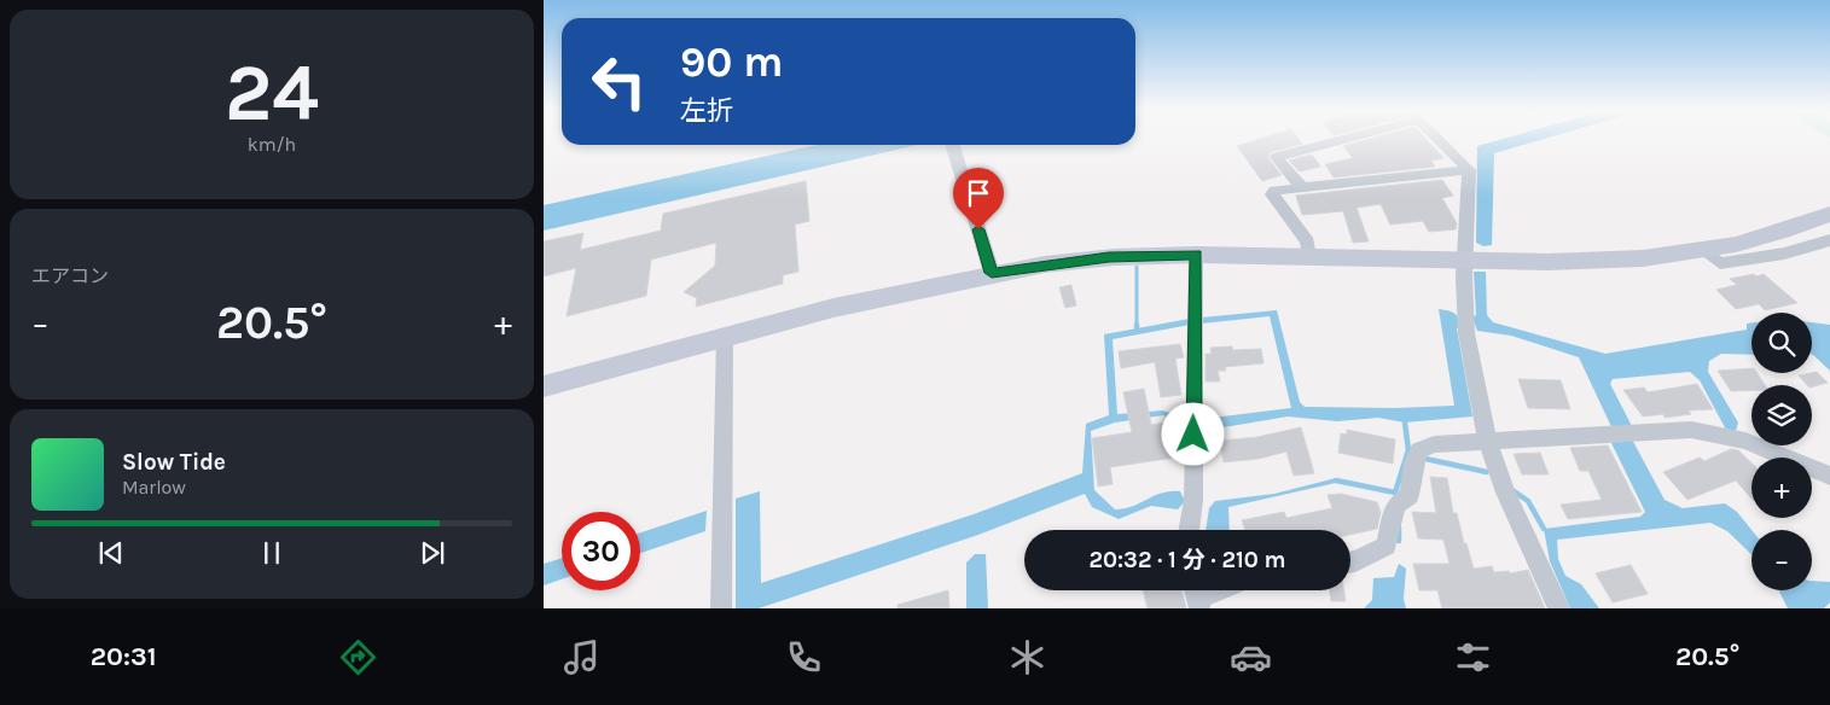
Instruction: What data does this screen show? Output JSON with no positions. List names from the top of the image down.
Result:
{
  "page": {
    "tile": [
      ["24", "km/h"],
      "エアコン"
    ],
    "turn": ["90 m", "左折"],
    "heat": ["−", "20.5°", "+"],
    "map_buttons": ["+", "−"],
    "song": ["Slow Tide", "Marlow"],
    "limit": "30",
    "trip": "20:32 · 1 分 · 210 m",
    "tabs": ["20:31", "20.5°"]
  }
}
